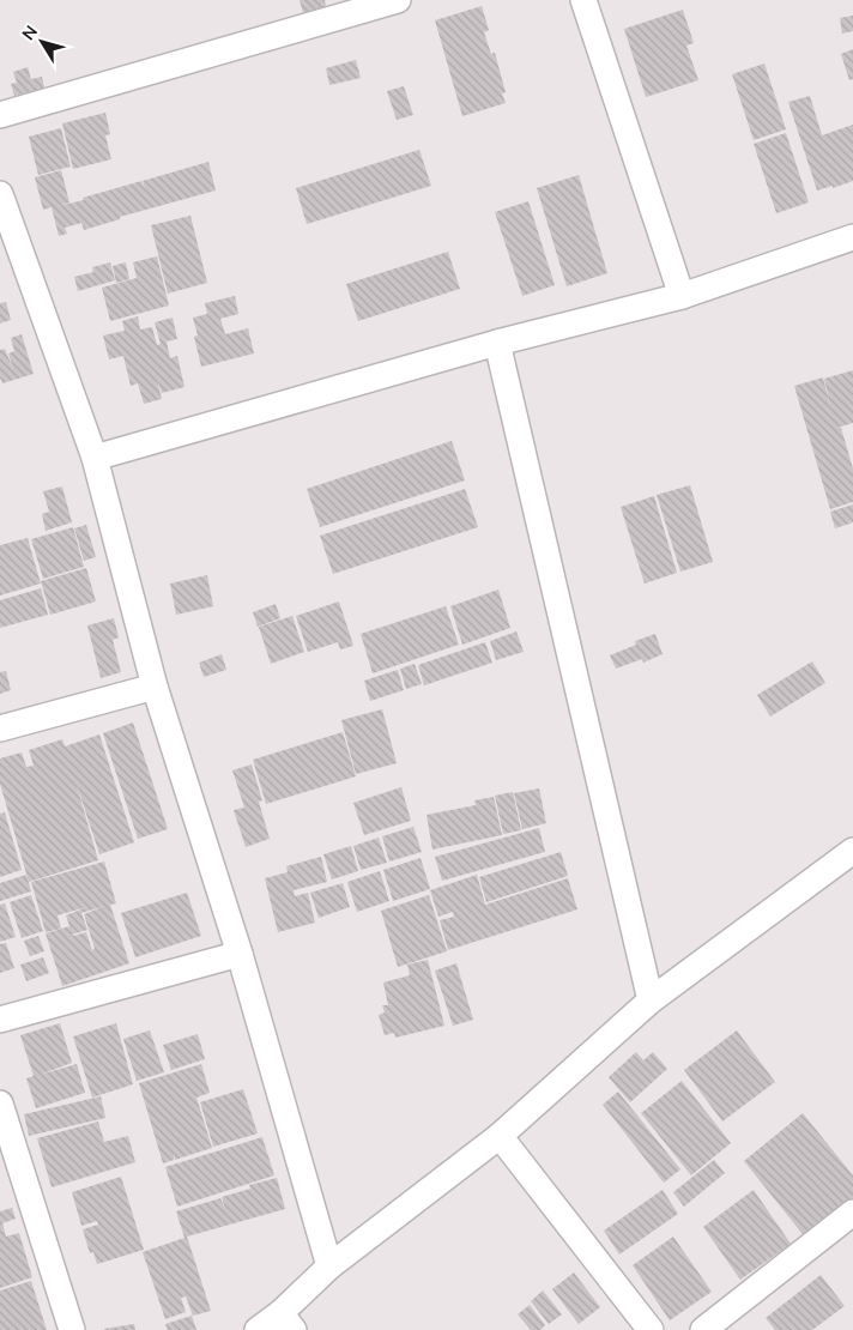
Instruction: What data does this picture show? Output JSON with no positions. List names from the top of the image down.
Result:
{
  "north": "top left"
}
